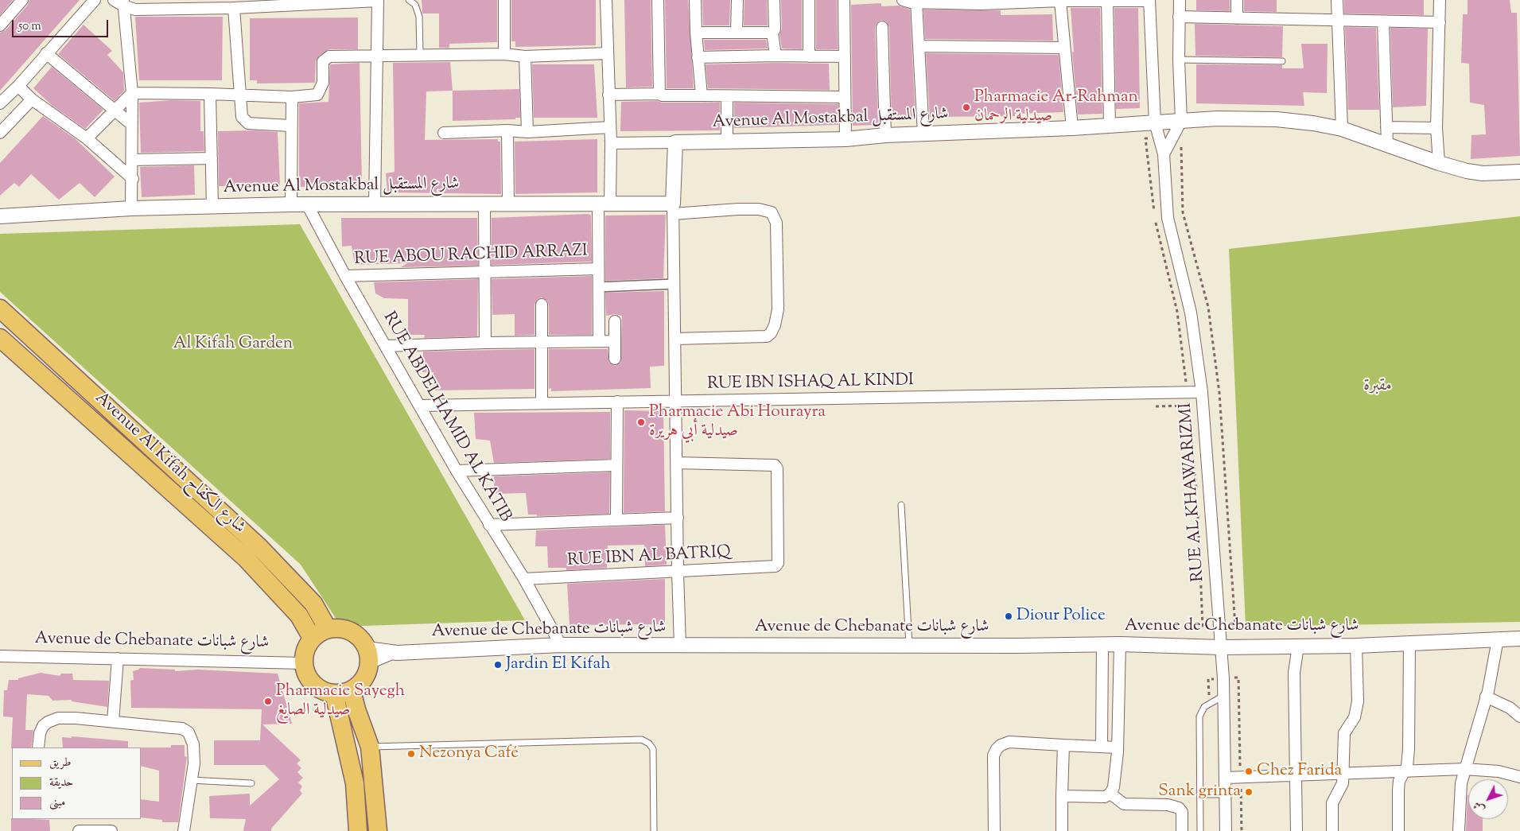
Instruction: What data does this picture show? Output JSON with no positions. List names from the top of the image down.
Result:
{
  "streets": {
    "main road": ["Avenue Al Kifah شارع الكفاح"],
    "street": [
      "Avenue Al Mostakbal شارع المستقبل",
      "RUE ABOU RACHID ARRAZI",
      "RUE IBN ISHAQ AL KINDI",
      "RUE ABDELHAMID AL KATIB",
      "RUE AL KHAWARIZMI",
      "RUE IBN AL BATRIQ",
      "Avenue de Chebanate شارع شبانات"
    ]
  },
  "crossings": [
    ["Avenue Al Mostakbal شارع المستقبل", "RUE ABDELHAMID AL KATIB"],
    ["Avenue Al Mostakbal شارع المستقبل", "RUE AL KHAWARIZMI"],
    ["RUE ABOU RACHID ARRAZI", "RUE ABDELHAMID AL KATIB"],
    ["RUE IBN ISHAQ AL KINDI", "RUE ABDELHAMID AL KATIB"],
    ["RUE IBN ISHAQ AL KINDI", "RUE AL KHAWARIZMI"],
    ["RUE ABDELHAMID AL KATIB", "RUE IBN AL BATRIQ"],
    ["RUE ABDELHAMID AL KATIB", "Avenue de Chebanate شارع شبانات"],
    ["Avenue Al Kifah شارع الكفاح", "Avenue de Chebanate شارع شبانات"],
    ["RUE AL KHAWARIZMI", "Avenue de Chebanate شارع شبانات"]
  ],
  "parks": ["Al Kifah Garden", "مقبرة"],
  "places": [
    "Pharmacie Ar-Rahman صيدلية الرحمان",
    "Pharmacie Abi Hourayra صيدلية أبي هريرة",
    "Diour Police",
    "Jardin El Kifah",
    "Pharmacie Sayegh صيدلية الصايغ",
    "Nezonya Café",
    "Chez Farida",
    "Sank grinta"
  ],
  "legend": ["طريق", "حديقة", "مبنى"],
  "scale_bar": "50 m",
  "north": "bottom left"
}
